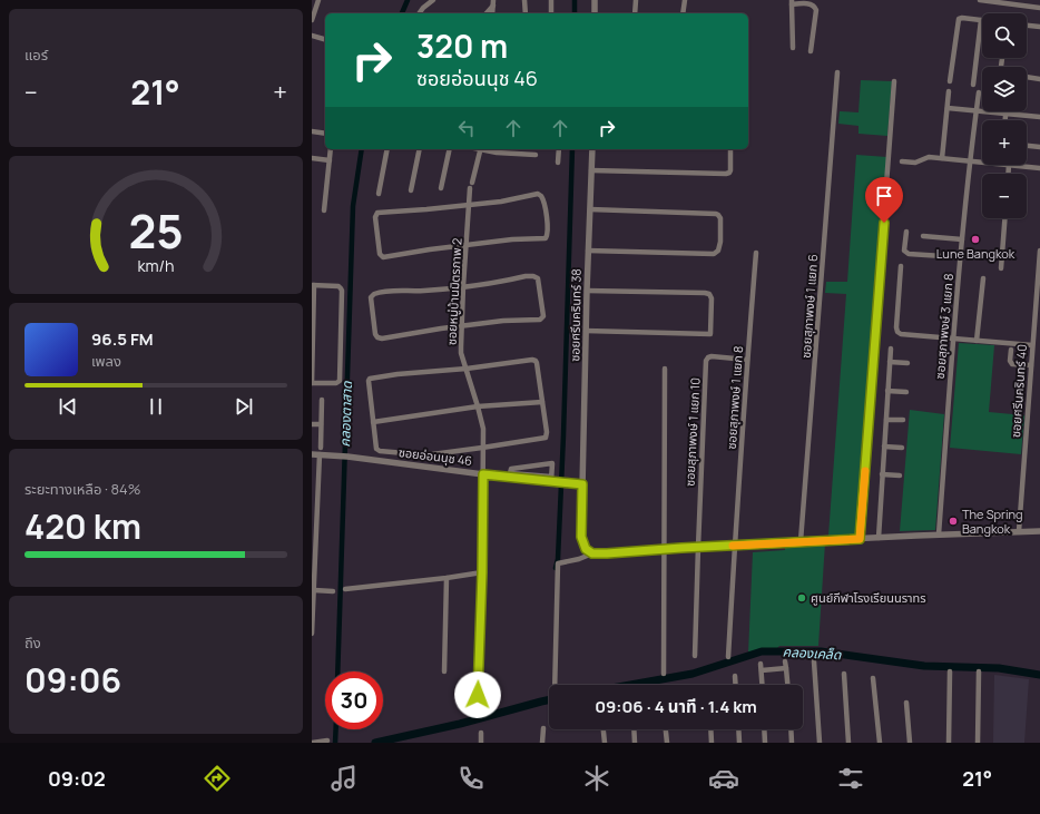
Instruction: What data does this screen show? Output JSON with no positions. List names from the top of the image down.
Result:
{
  "streets": {
    "street": [
      "ซอยหมู่บ้านมิตรภาพ 2",
      "ซอยสุภาพงษ์ 1 แยก 6",
      "ซอยศรีนครินทร์ 38",
      "ซอยสุภาพงษ์ 3 แยก 8",
      "ซอยศรีนครินทร์ 40",
      "ซอยสุภาพงษ์ 1 แยก 8",
      "ซอยสุภาพงษ์ 1 แยก 10",
      "ซอยอ่อนนุช 46"
    ]
  },
  "crossings": [
    ["ซอยหมู่บ้านมิตรภาพ 2", "ซอยอ่อนนุช 46"],
    ["ซอยศรีนครินทร์ 38", "ซอยอ่อนนุช 46"],
    ["ซอยสุภาพงษ์ 1 แยก 8", "ซอยสุภาพงษ์ 1 แยก 10"]
  ],
  "water": ["คลองตาสาด", "คลองเคล็ด"],
  "places": ["Lune Bangkok", "The Spring Bangkok", "ศูนย์กีฬาโรงเรียนนราทร"],
  "page": {
    "tile": [
      "แอร์",
      ["ระยะทางเหลือ · 84%", "420 km"],
      ["ถึง", "09:06"]
    ],
    "map_buttons": ["+", "−"],
    "turn": ["320 m", "ซอยอ่อนนุช 46"],
    "heat": ["−", "21°", "+"],
    "song": ["96.5 FM", "เพลง"],
    "limit": "30",
    "trip": "09:06 · 4 นาที · 1.4 km",
    "tabs": ["09:02", "21°"],
    "gauge": ["25", "km/h"]
  }
}
